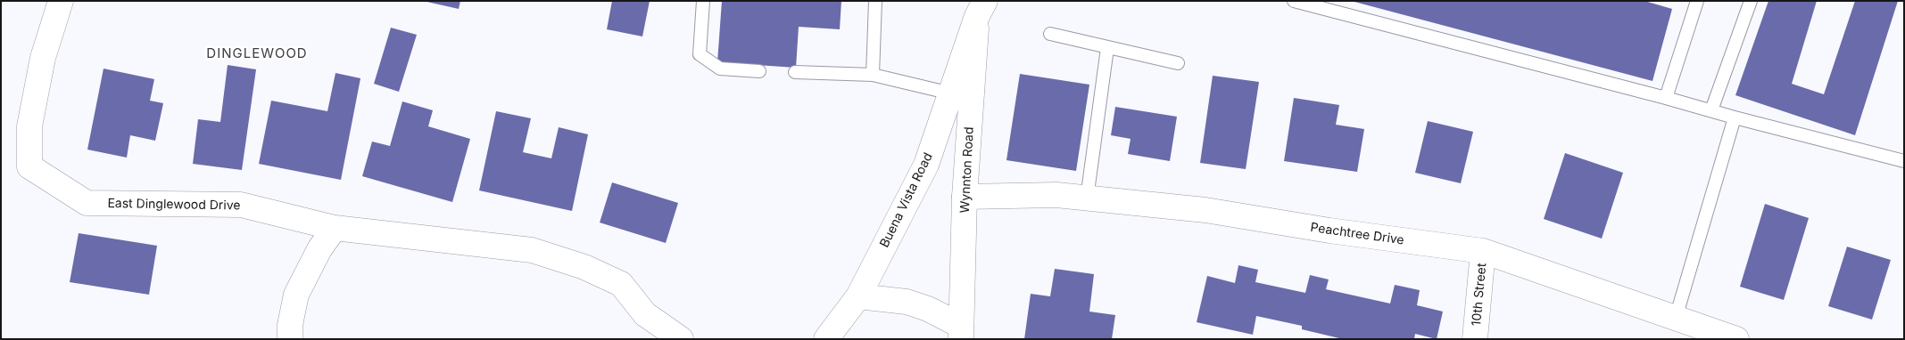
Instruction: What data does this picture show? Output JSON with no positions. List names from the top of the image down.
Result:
{
  "streets": {
    "street": [
      "Wynnton Road",
      "Buena Vista Road",
      "East Dinglewood Drive",
      "Peachtree Drive",
      "10th Street"
    ]
  },
  "crossings": [
    ["Wynnton Road", "Buena Vista Road"],
    ["Wynnton Road", "Peachtree Drive"],
    ["Peachtree Drive", "10th Street"]
  ],
  "districts": ["DINGLEWOOD"]
}
